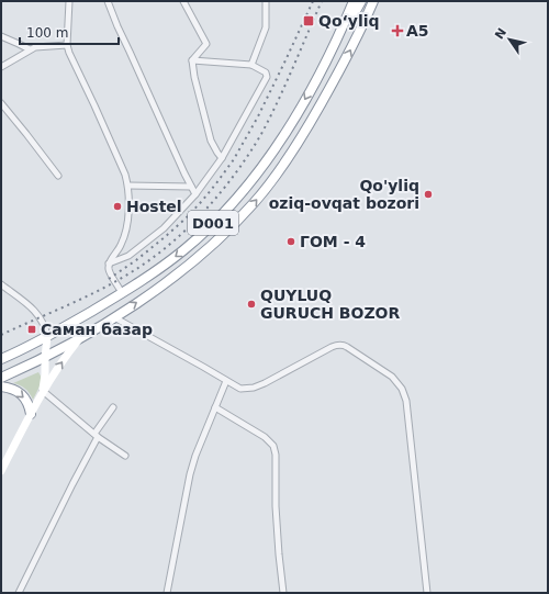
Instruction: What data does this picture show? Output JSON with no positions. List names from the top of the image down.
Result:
{
  "streets": {
    "highway": ["D001"]
  },
  "places": {
    "transit": ["Qo‘yliq", "Саман базар"],
    "health": ["А5"],
    "other": [
      "Qo'yliq oziq-ovqat bozori",
      "Hostel",
      "ГОМ - 4",
      "QUYLUQ GURUCH BOZOR"
    ]
  },
  "scale_bar": "100 m",
  "north": "top left"
}
